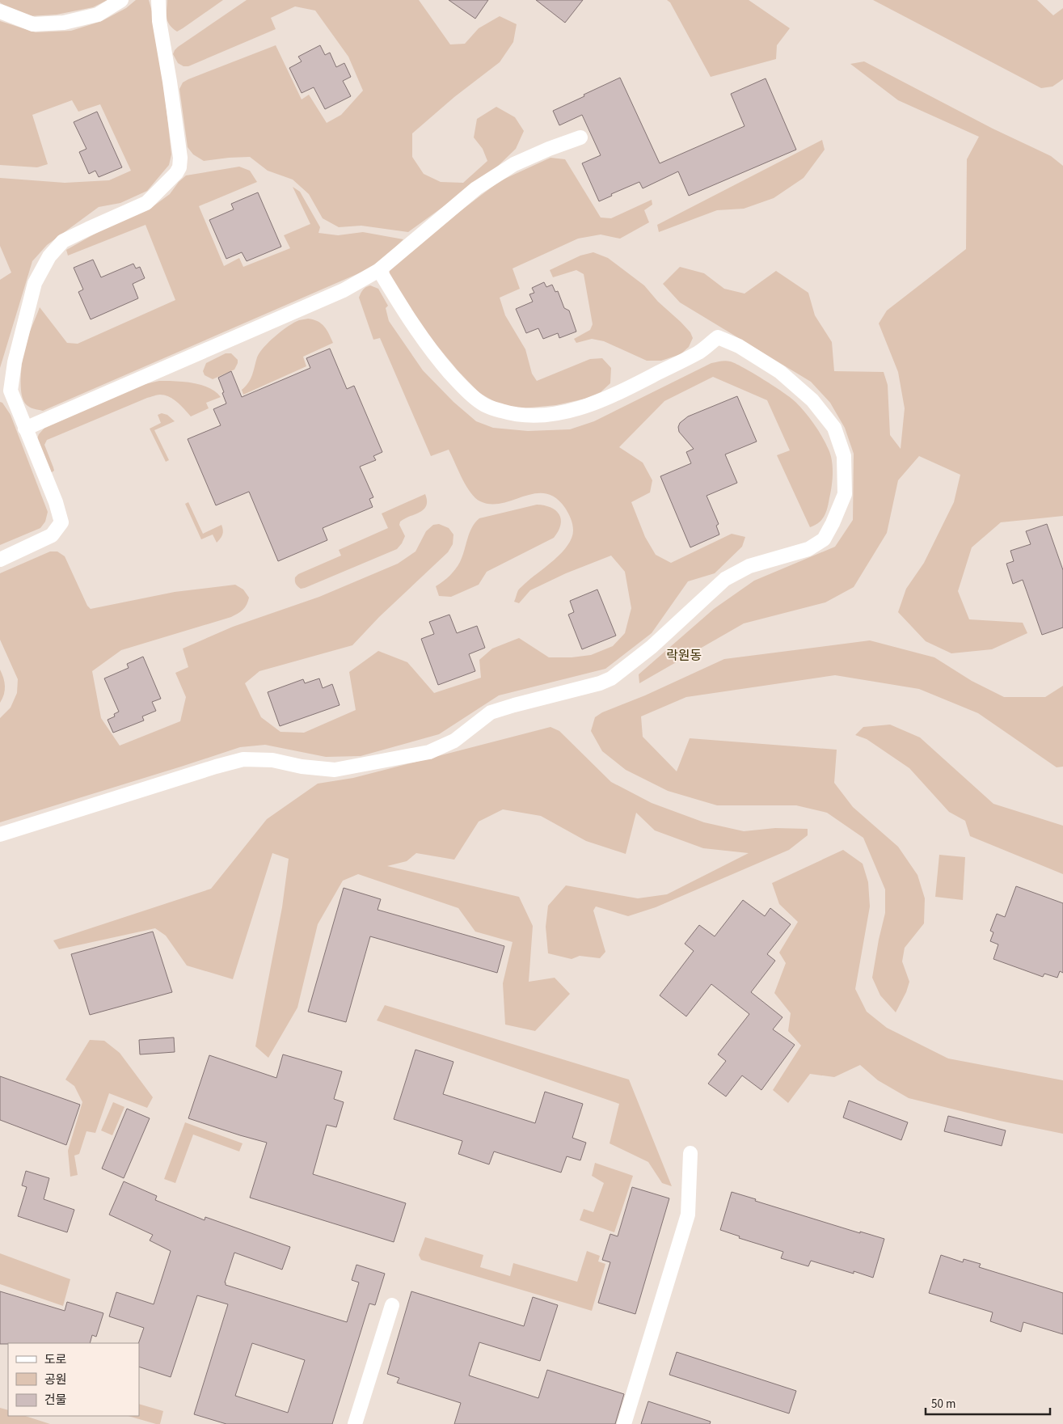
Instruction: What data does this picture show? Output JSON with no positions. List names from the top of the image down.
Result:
{
  "districts": ["락원동"],
  "legend": ["도로", "공원", "건물"],
  "scale_bar": "50 m"
}
